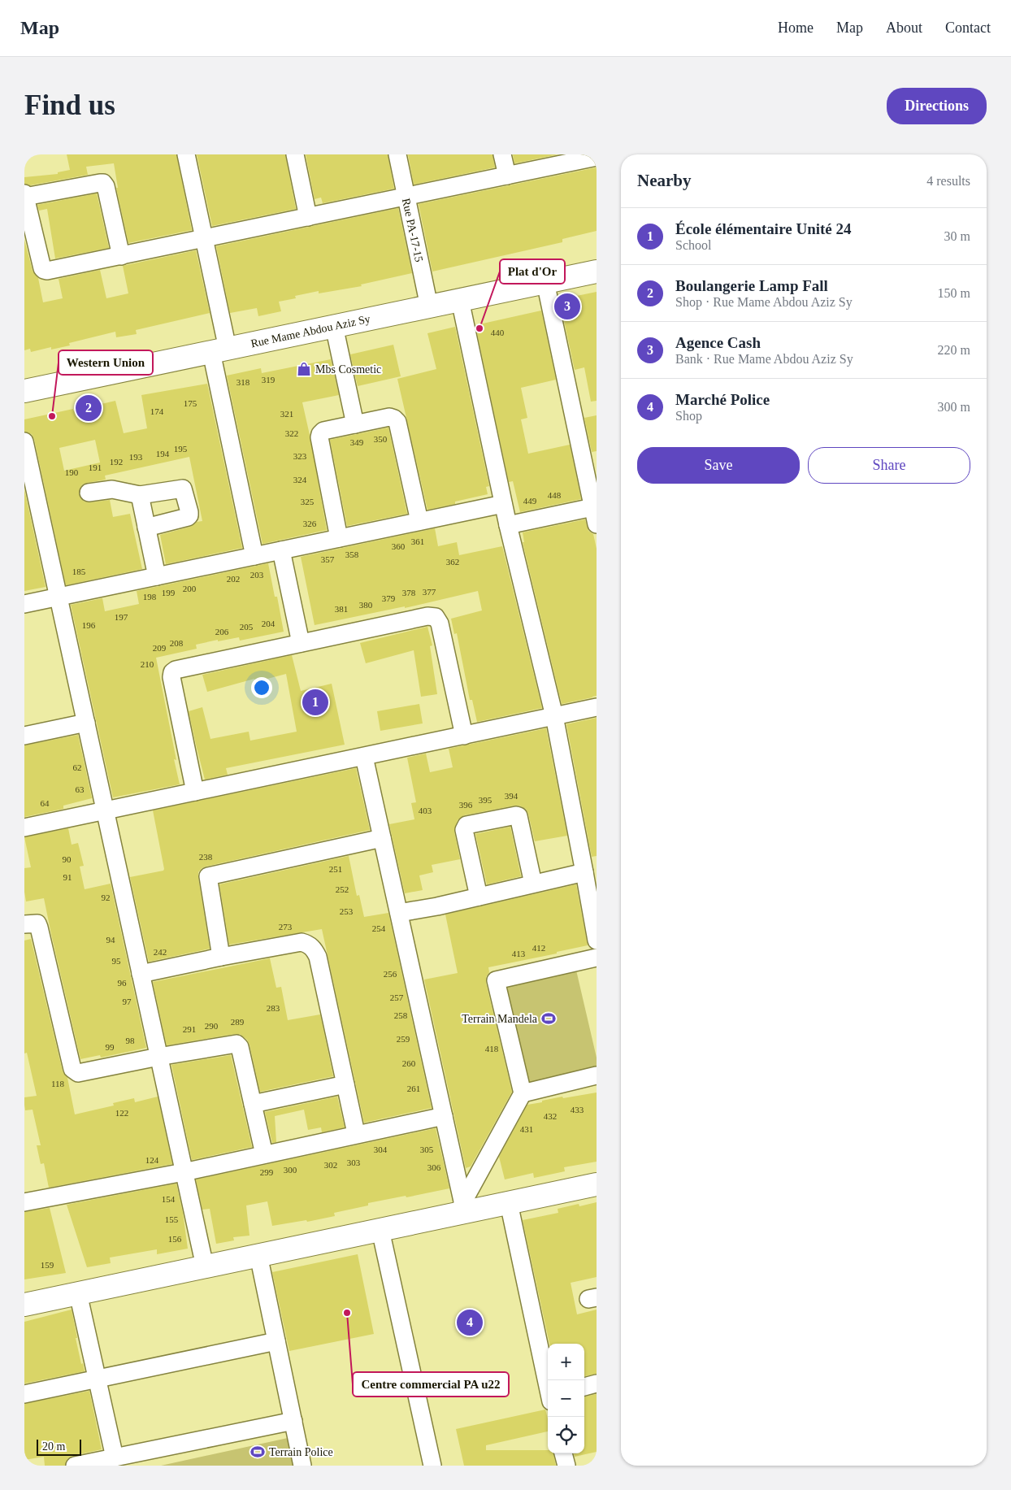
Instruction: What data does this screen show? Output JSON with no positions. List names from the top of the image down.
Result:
{
  "streets": {
    "street": ["Rue PA-17-15", "Rue Mame Abdou Aziz Sy"]
  },
  "crossings": [
    ["Rue PA-17-15", "Rue Mame Abdou Aziz Sy"]
  ],
  "places": {
    "other": ["Plat d'Or", "Western Union", "Centre commercial PA u22"],
    "shop": ["Mbs Cosmetic"],
    "sports": ["Terrain Mandela", "Terrain Police"]
  },
  "house_numbers": [
    "440",
    "319",
    "318",
    "175",
    "174",
    "321",
    "322",
    "350",
    "349",
    "195",
    "194",
    "323",
    "193",
    "192",
    "191",
    "190",
    "324",
    "448",
    "449",
    "325",
    "326",
    "361",
    "360",
    "358",
    "357",
    "362",
    "185",
    "203",
    "202",
    "200",
    "377",
    "199",
    "378",
    "198",
    "379",
    "380",
    "381",
    "197",
    "204",
    "196",
    "205",
    "206",
    "208",
    "209",
    "210",
    "62",
    "63",
    "394",
    "395",
    "64",
    "396",
    "403",
    "238",
    "90",
    "251",
    "91",
    "252",
    "92",
    "253",
    "273",
    "254",
    "94",
    "412",
    "242",
    "413",
    "95",
    "256",
    "96",
    "257",
    "97",
    "283",
    "258",
    "289",
    "290",
    "291",
    "259",
    "98",
    "99",
    "418",
    "260",
    "118",
    "261",
    "433",
    "122",
    "432",
    "431",
    "304",
    "305",
    "124",
    "303",
    "302",
    "306",
    "300",
    "299",
    "154",
    "155",
    "156",
    "159"
  ],
  "scale_bar": "20 m",
  "page": {
    "header": "Map",
    "nav": [
      "Home",
      "Map",
      "About",
      "Contact"
    ],
    "buttons": [
      "Directions",
      ["Save", "Share"]
    ],
    "title": "Find us",
    "heading": ["Nearby", "4 results"],
    "list": [
      {
        "mark": "1",
        "name": "École élémentaire Unité 24",
        "note": "School",
        "value": "30 m"
      },
      {
        "mark": "2",
        "name": "Boulangerie Lamp Fall",
        "note": "Shop · Rue Mame Abdou Aziz Sy",
        "value": "150 m"
      },
      {
        "mark": "3",
        "name": "Agence Cash",
        "note": "Bank · Rue Mame Abdou Aziz Sy",
        "value": "220 m"
      },
      {
        "mark": "4",
        "name": "Marché Police",
        "note": "Shop",
        "value": "300 m"
      }
    ],
    "pins": [
      "3",
      "2",
      "1",
      "4"
    ],
    "map_buttons": ["+", "−"],
    "scale": "20 m"
  }
}
